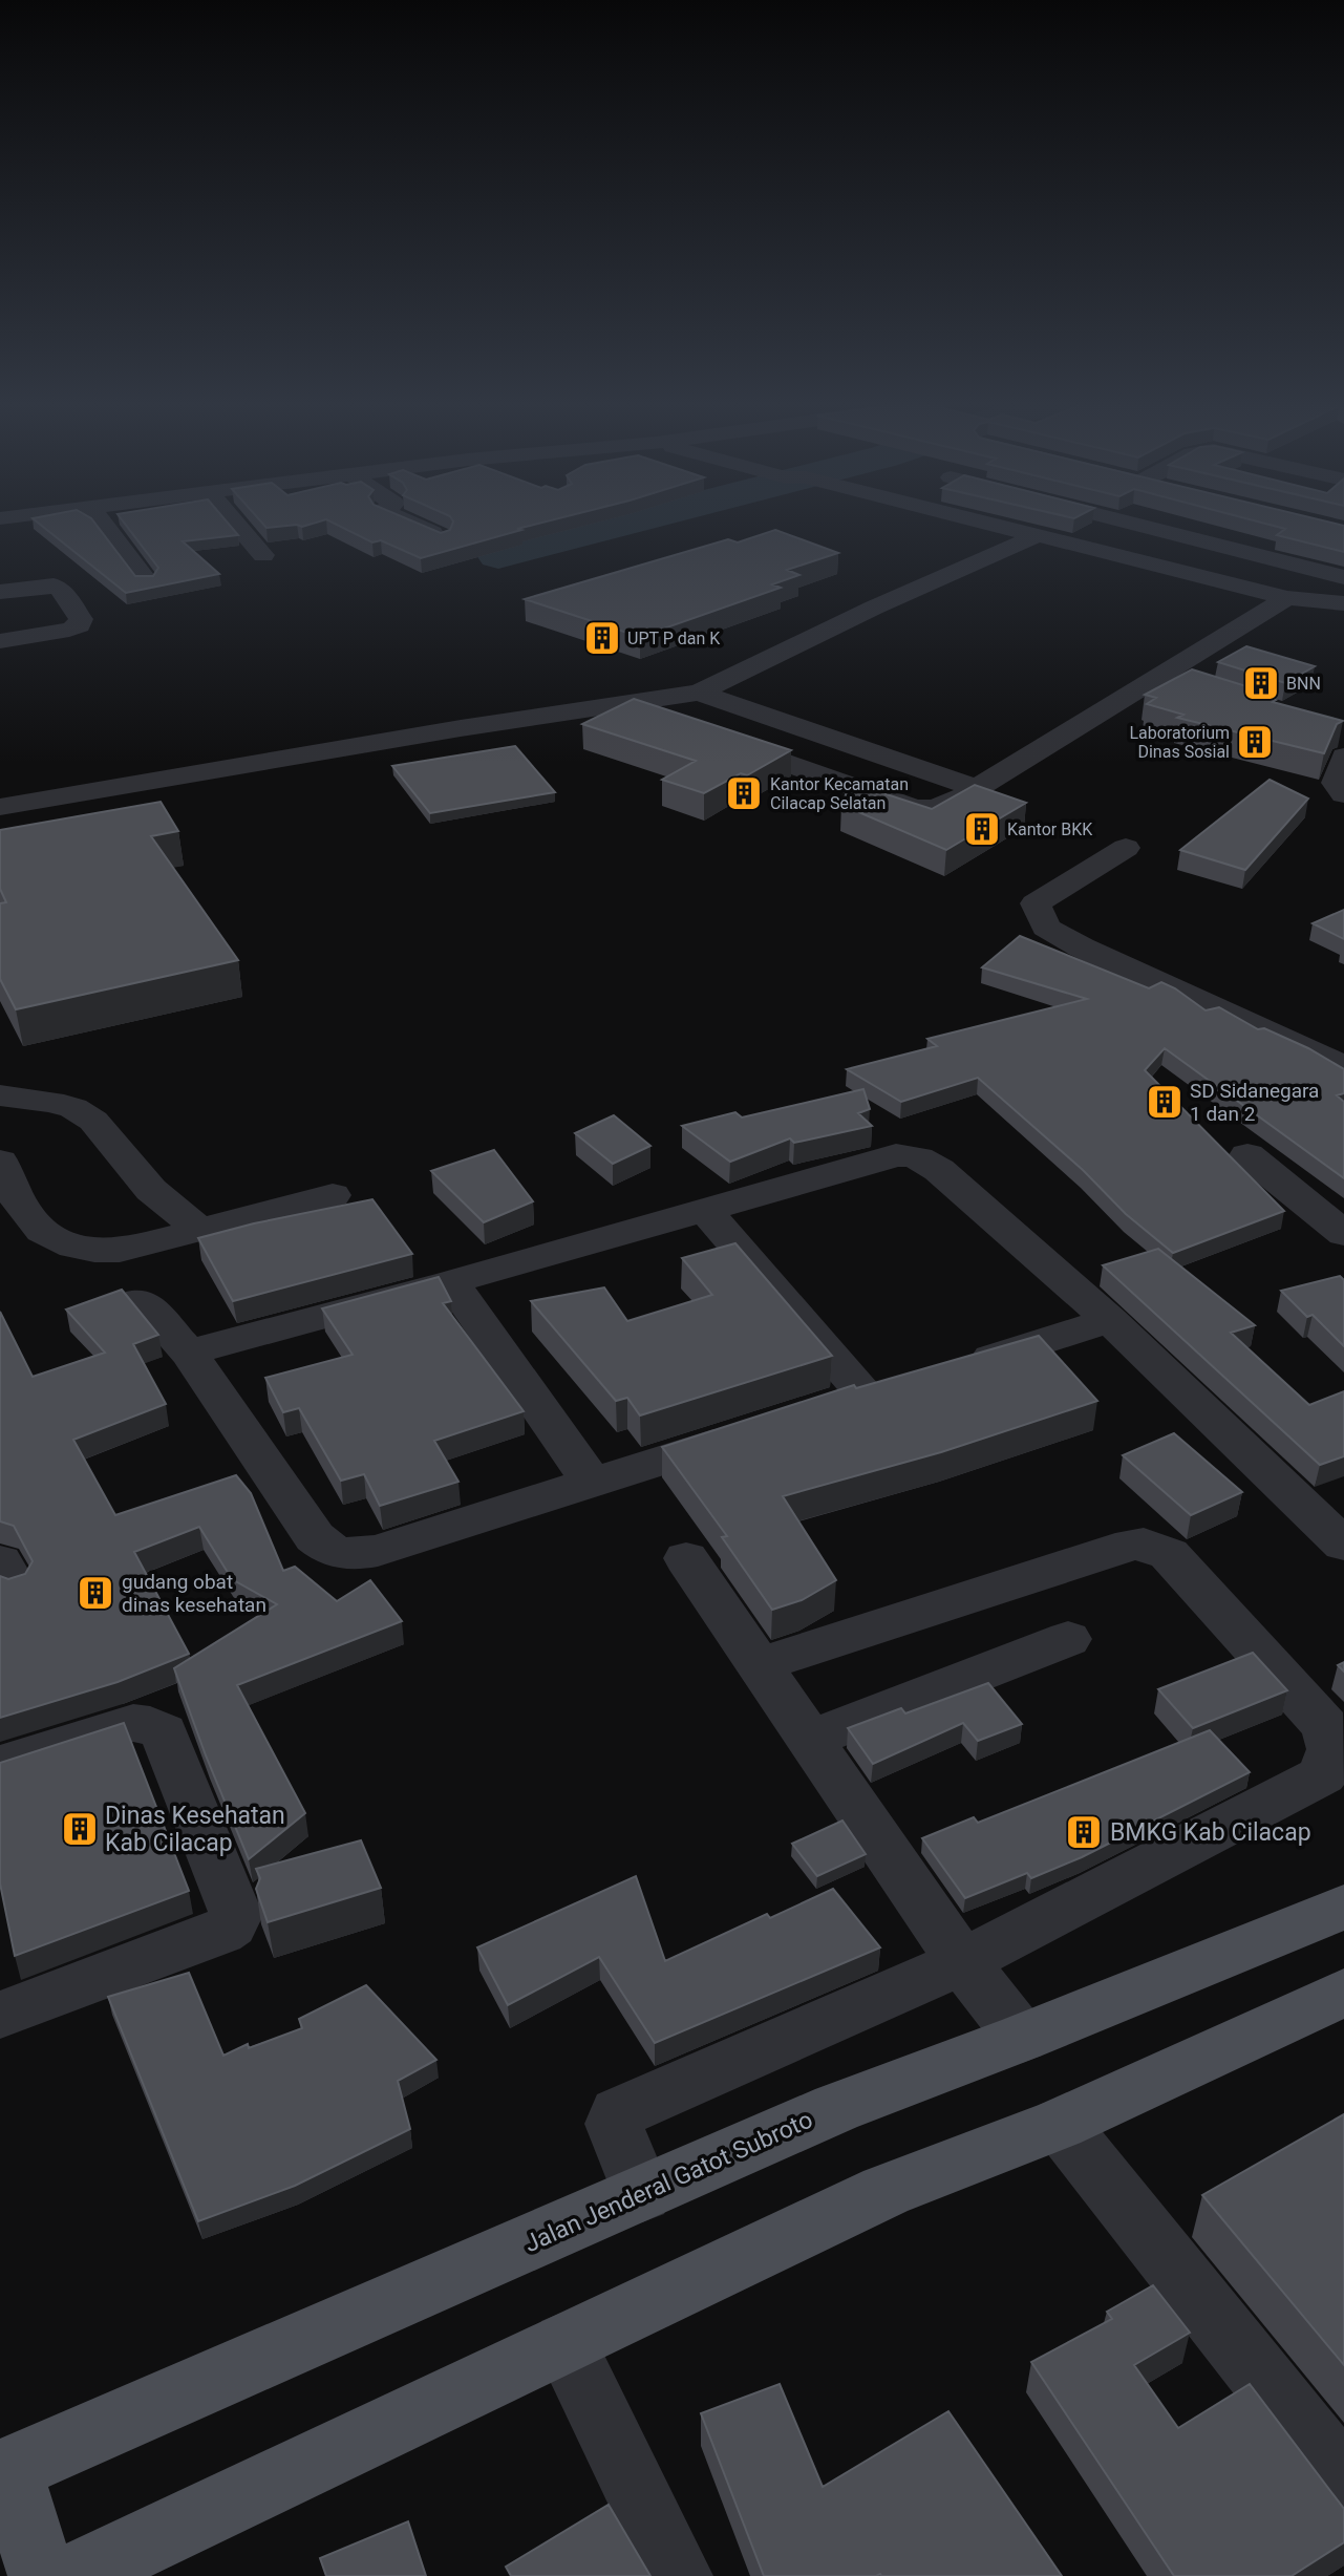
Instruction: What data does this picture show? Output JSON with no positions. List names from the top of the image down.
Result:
{
  "streets": {
    "main road": ["Jalan Jenderal Gatot Subroto"]
  },
  "places": {
    "building": [
      "UPT P dan K",
      "BNN",
      "Laboratorium Dinas Sosial",
      "Kantor Kecamatan Cilacap Selatan",
      "Kantor BKK",
      "SD Sidanegara 1 dan 2",
      "gudang obat dinas kesehatan",
      "Dinas Kesehatan Kab Cilacap",
      "BMKG Kab Cilacap"
    ]
  }
}
